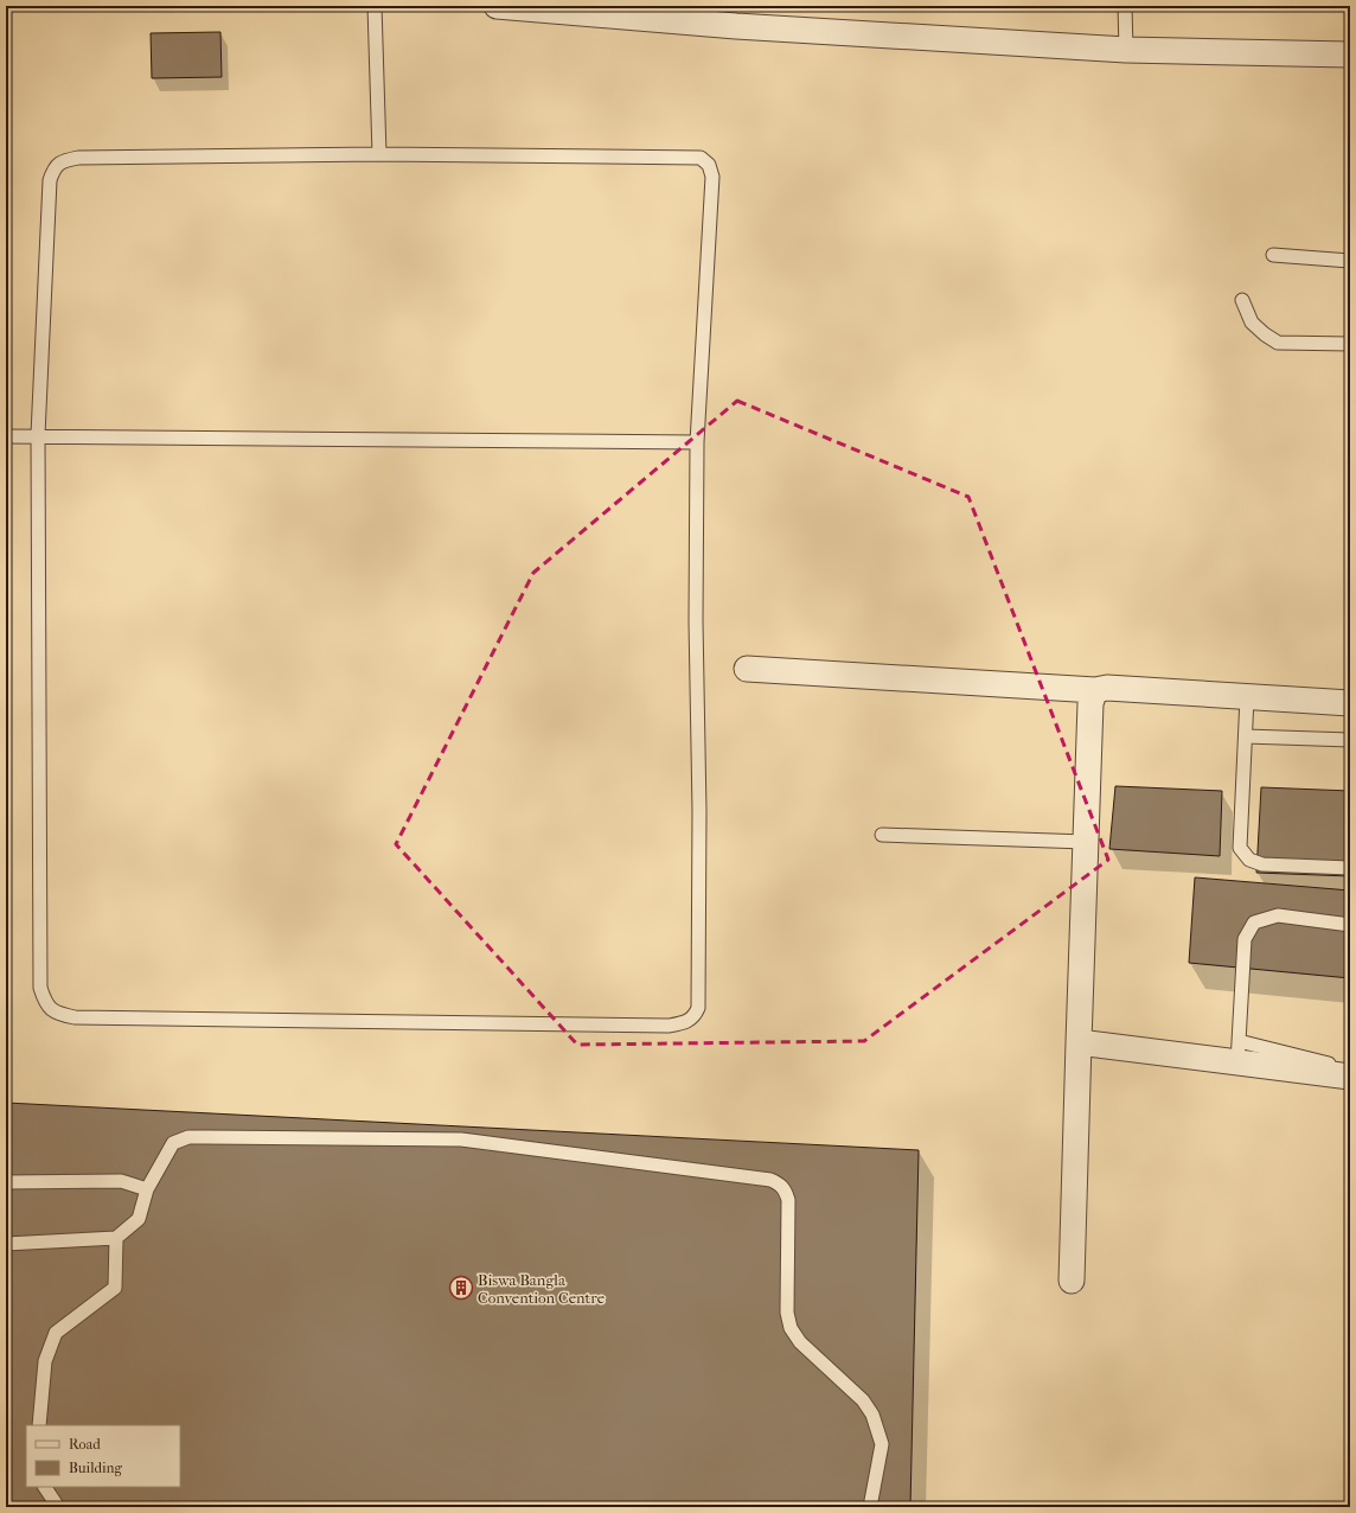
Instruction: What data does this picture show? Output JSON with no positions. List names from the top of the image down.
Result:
{
  "places": {
    "building": ["Biswa Bangla Convention Centre"]
  },
  "legend": ["Road", "Building"]
}
